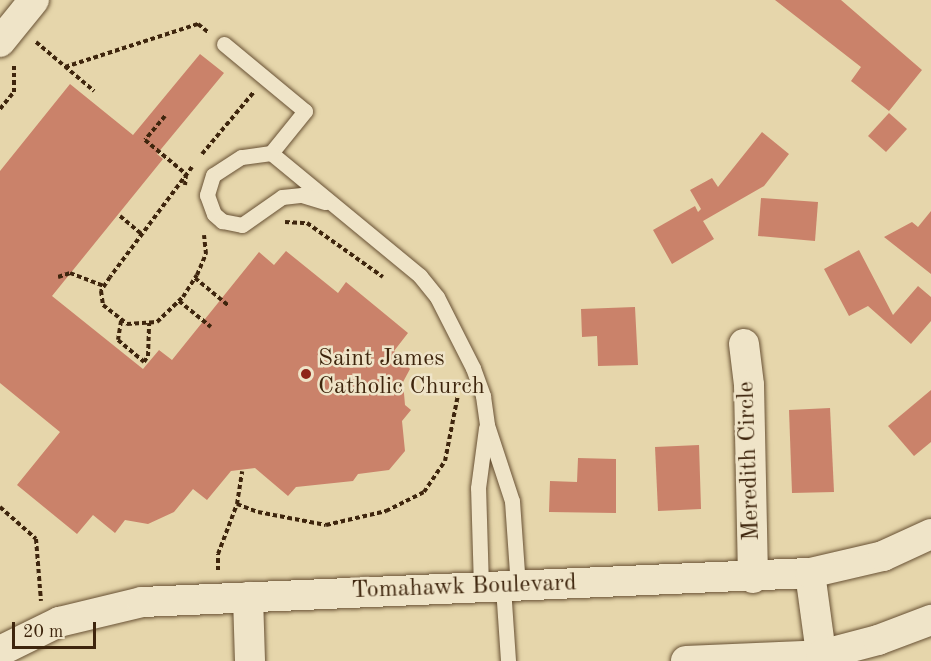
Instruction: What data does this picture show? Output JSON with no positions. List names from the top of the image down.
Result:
{
  "streets": {
    "street": ["Meredith Circle", "Tomahawk Boulevard"]
  },
  "crossings": [
    ["Meredith Circle", "Tomahawk Boulevard"]
  ],
  "places": ["Saint James Catholic Church"],
  "scale_bar": "20 m"
}
